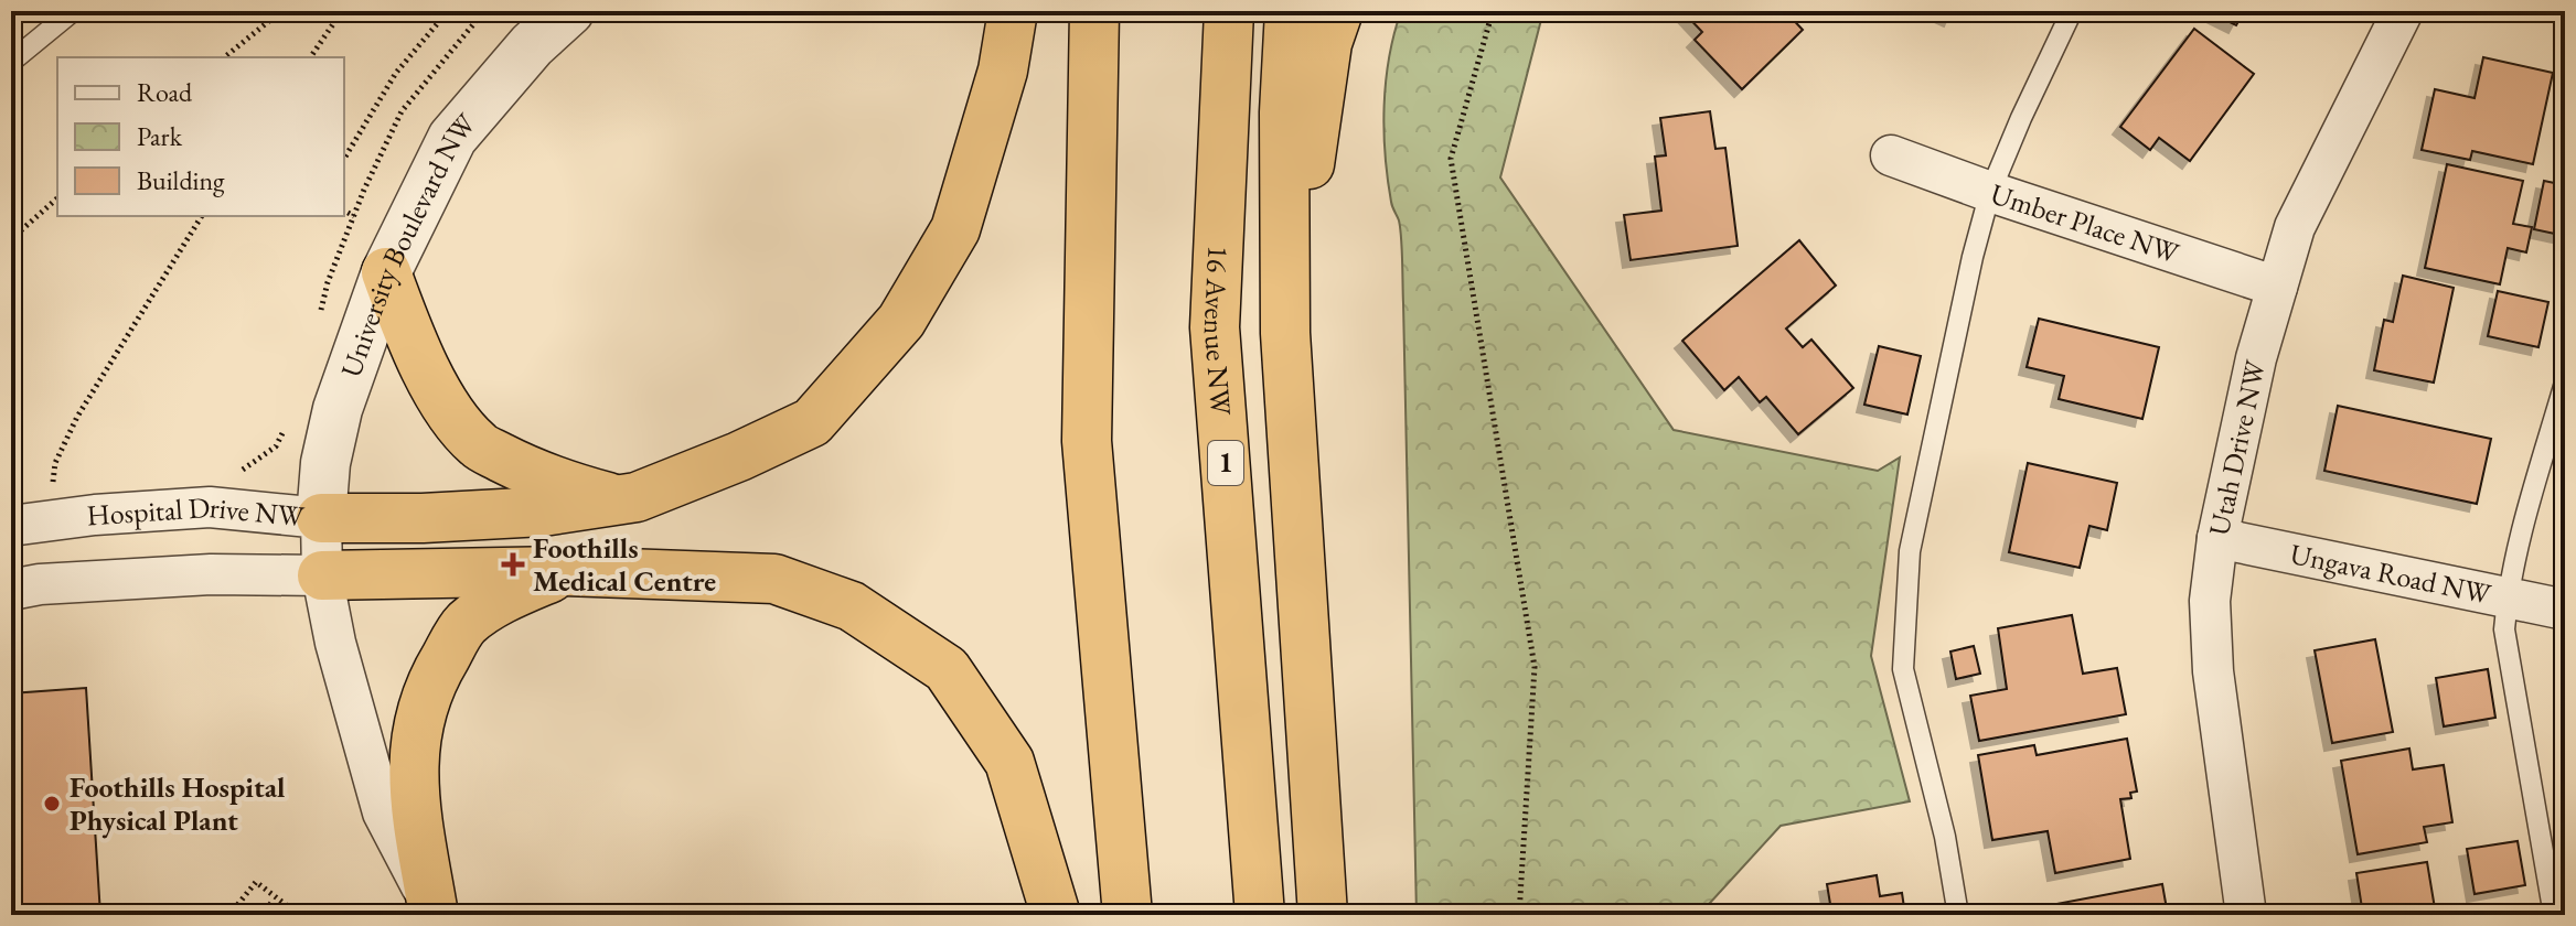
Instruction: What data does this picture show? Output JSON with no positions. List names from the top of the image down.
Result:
{
  "streets": {
    "highway": ["16 Avenue NW", "1"],
    "street": [
      "Umber Place NW",
      "University Boulevard NW",
      "Utah Drive NW",
      "Hospital Drive NW",
      "Ungava Road NW"
    ]
  },
  "crossings": [
    ["Umber Place NW", "Utah Drive NW"],
    ["University Boulevard NW", "Hospital Drive NW"],
    ["Utah Drive NW", "Ungava Road NW"]
  ],
  "places": {
    "health": ["Foothills Medical Centre"],
    "other": ["Foothills Hospital Physical Plant"]
  },
  "legend": ["Road", "Park", "Building"]
}
